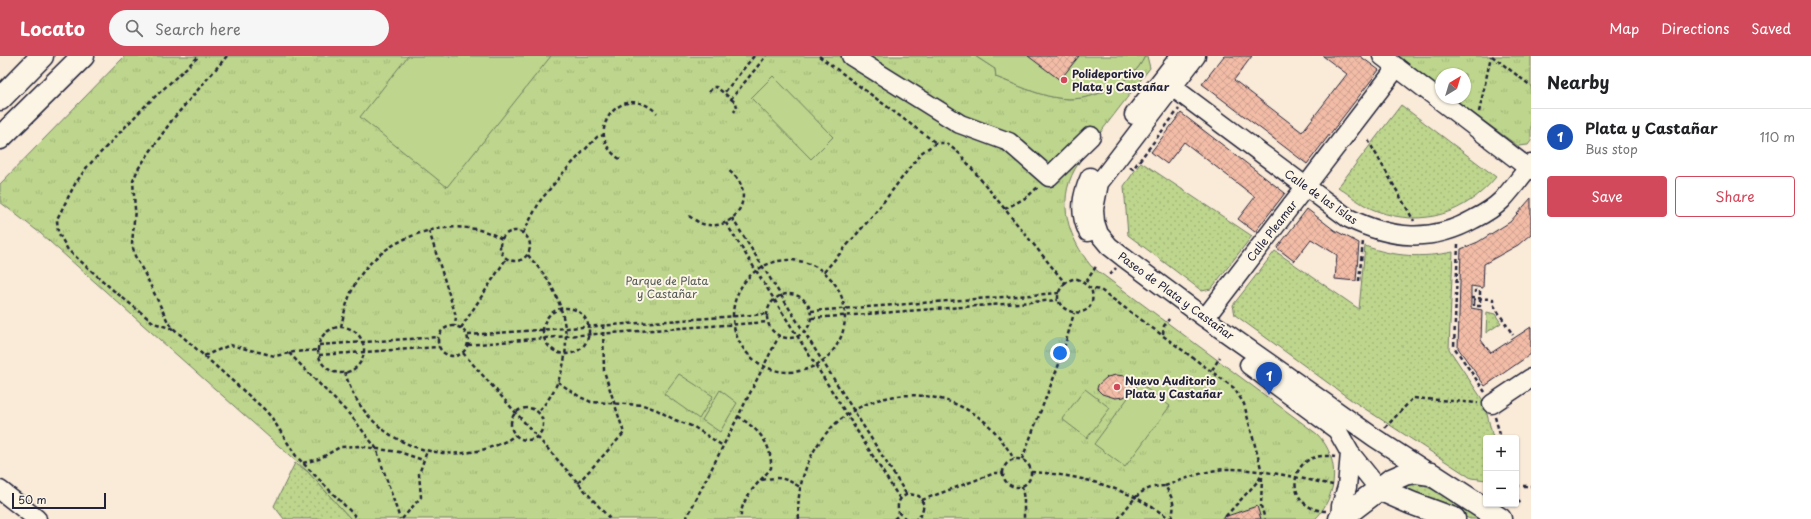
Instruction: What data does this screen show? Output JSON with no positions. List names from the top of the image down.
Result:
{
  "streets": {
    "street": ["Calle de las Islas", "Calle Pleamar", "Paseo de Plata y Castañar"]
  },
  "crossings": [
    ["Calle de las Islas", "Calle Pleamar"],
    ["Calle de las Islas", "Paseo de Plata y Castañar"],
    ["Calle Pleamar", "Paseo de Plata y Castañar"]
  ],
  "parks": ["Parque de Plata y Castañar"],
  "places": ["Polideportivo Plata y Castañar", "Nuevo Auditorio Plata y Castañar"],
  "scale_bar": "50 m",
  "north": "top right",
  "page": {
    "header": "Locato",
    "search": "Search here",
    "nav": ["Map", "Directions", "Saved"],
    "heading": "Nearby",
    "list": [
      {
        "mark": "1",
        "name": "Plata y Castañar",
        "note": "Bus stop",
        "value": "110 m"
      }
    ],
    "buttons": ["Save", "Share"],
    "pins": "1",
    "map_buttons": ["+", "−"],
    "scale": "50 m"
  }
}
